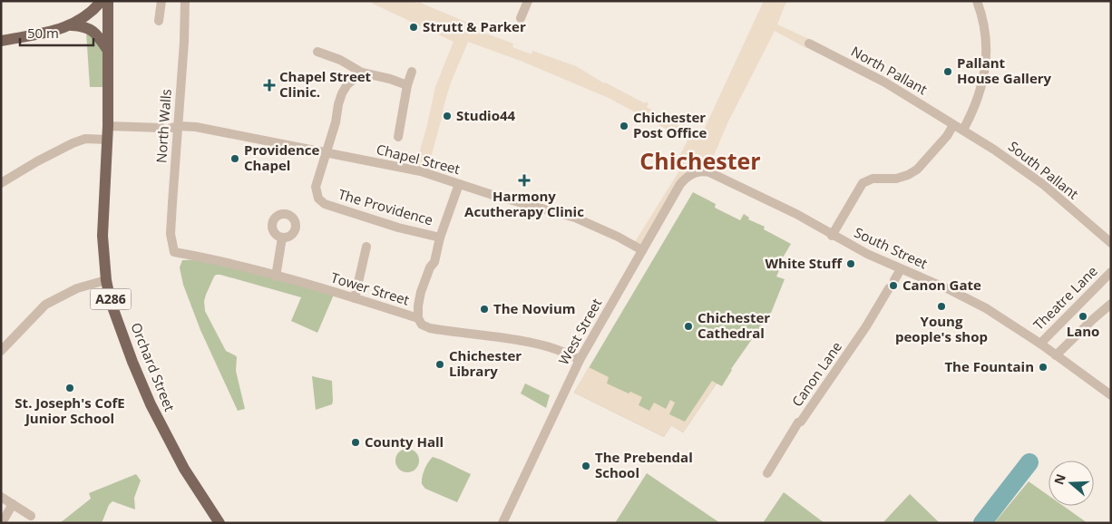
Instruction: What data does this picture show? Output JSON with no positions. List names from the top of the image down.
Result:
{
  "streets": {
    "main road": ["A286", "Orchard Street"],
    "street": [
      "North Pallant",
      "North Walls",
      "Chapel Street",
      "South Pallant",
      "The Providence",
      "South Street",
      "Tower Street",
      "Theatre Lane",
      "West Street",
      "Canon Lane"
    ]
  },
  "crossings": [
    ["North Pallant", "South Pallant"],
    ["North Walls", "Chapel Street"],
    ["North Walls", "Tower Street"],
    ["Chapel Street", "The Providence"],
    ["Chapel Street", "West Street"],
    ["South Street", "Theatre Lane"],
    ["South Street", "West Street"],
    ["Tower Street", "West Street"]
  ],
  "districts": ["Chichester"],
  "places": {
    "other": [
      "Strutt & Parker",
      "Pallant House Gallery",
      "Studio44",
      "Chichester Post Office",
      "Providence Chapel",
      "White Stuff",
      "Canon Gate",
      "Young people's shop",
      "The Novium",
      "Lano",
      "Chichester Cathedral",
      "Chichester Library",
      "The Fountain",
      "St. Joseph's CofE Junior School",
      "County Hall",
      "The Prebendal School"
    ],
    "health": ["Chapel Street Clinic.", "Harmony Acutherapy Clinic"]
  },
  "scale_bar": "50 m",
  "north": "left"
}
